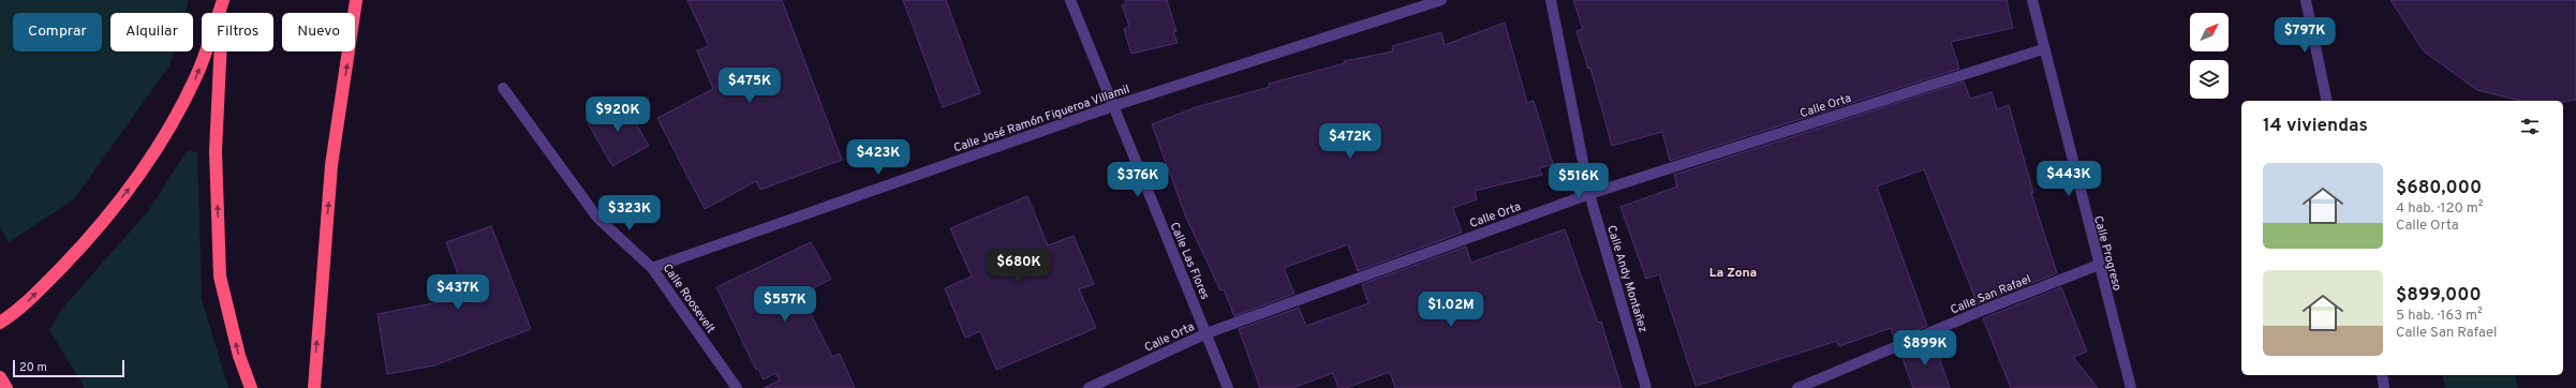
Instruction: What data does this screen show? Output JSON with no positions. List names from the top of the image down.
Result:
{
  "streets": {
    "street": [
      "Calle Orta",
      "Calle José Ramón Figueroa Villamil",
      "Calle Progreso",
      "Calle Las Flores",
      "Calle Andy Montañez",
      "Calle San Rafael",
      "Calle Roosevelt"
    ]
  },
  "crossings": [
    ["Calle Orta", "Calle Progreso"],
    ["Calle Orta", "Calle Las Flores"],
    ["Calle Orta", "Calle Andy Montañez"],
    ["Calle José Ramón Figueroa Villamil", "Calle Las Flores"],
    ["Calle José Ramón Figueroa Villamil", "Calle Roosevelt"],
    ["Calle Progreso", "Calle San Rafael"]
  ],
  "districts": ["La Zona"],
  "scale_bar": "20 m",
  "north": "top right",
  "page": {
    "chip": [
      "Comprar",
      "Alquilar",
      "Filtros",
      "Nuevo"
    ],
    "price": [
      "$797K",
      "$475K",
      "$920K",
      "$472K",
      "$423K",
      "$443K",
      "$376K",
      "$516K",
      "$323K",
      "$680K",
      "$437K",
      "$557K",
      "$1.02M",
      "$899K"
    ],
    "heading": "14 viviendas",
    "list": [
      {
        "name": "$680,000",
        "note": "4 hab. · 120 m² · Calle Orta"
      },
      {
        "name": "$899,000",
        "note": "5 hab. · 163 m² · Calle San Rafael"
      }
    ],
    "scale": "20 m"
  }
}
